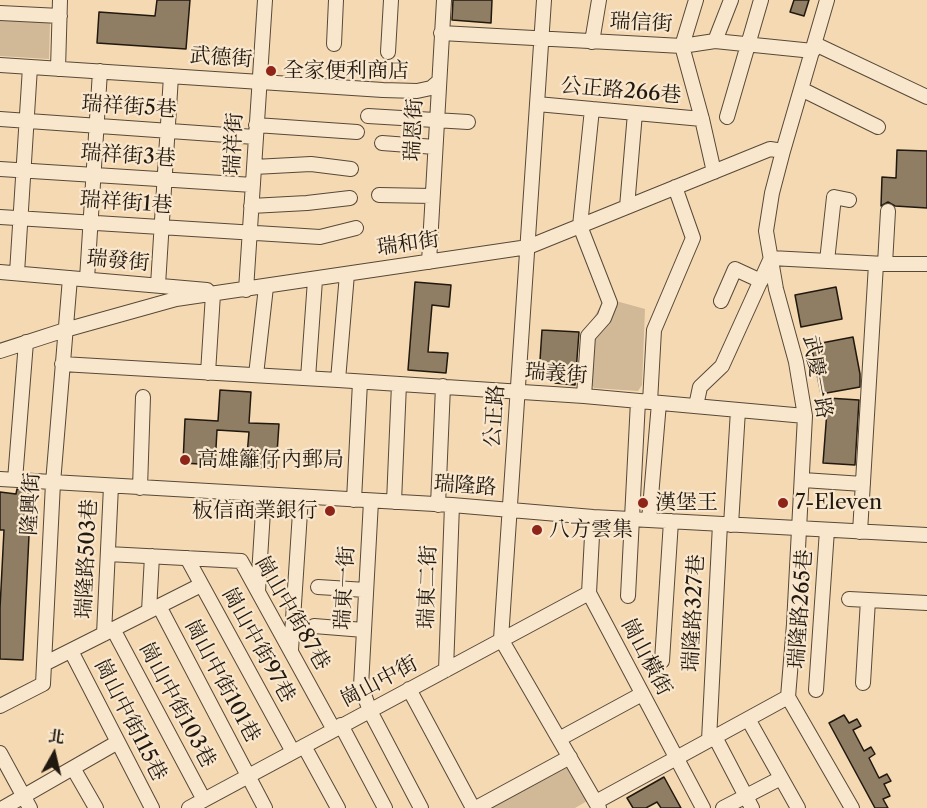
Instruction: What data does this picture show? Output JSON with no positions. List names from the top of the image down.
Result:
{
  "streets": {
    "street": [
      "瑞信街",
      "武德街",
      "公正路266巷",
      "瑞祥街5巷",
      "瑞恩街",
      "瑞祥街",
      "瑞祥街3巷",
      "瑞祥街1巷",
      "瑞和街",
      "瑞發街",
      "瑞義街",
      "武慶一路",
      "公正路",
      "瑞隆路",
      "隆興街",
      "瑞隆路503巷",
      "瑞東二街",
      "瑞東一街",
      "瑞隆路265巷",
      "崗山中街87巷",
      "瑞隆路327巷",
      "崗山中街97巷",
      "崗山橫街",
      "崗山中街101巷",
      "崗山中街",
      "崗山中街103巷",
      "崗山中街115巷"
    ]
  },
  "crossings": [
    ["瑞信街", "公正路266巷"],
    ["瑞信街", "瑞恩街"],
    ["瑞信街", "瑞和街"],
    ["瑞信街", "公正路"],
    ["武德街", "瑞恩街"],
    ["武德街", "瑞祥街"],
    ["公正路266巷", "公正路"],
    ["瑞祥街5巷", "瑞祥街"],
    ["瑞恩街", "瑞和街"],
    ["瑞祥街", "瑞祥街3巷"],
    ["瑞祥街", "瑞祥街1巷"],
    ["瑞祥街", "瑞和街"],
    ["瑞祥街", "瑞發街"],
    ["瑞和街", "瑞發街"],
    ["瑞和街", "武慶一路"],
    ["瑞和街", "公正路"],
    ["瑞和街", "隆興街"],
    ["瑞發街", "隆興街"],
    ["瑞義街", "武慶一路"],
    ["瑞義街", "公正路"],
    ["瑞義街", "隆興街"],
    ["瑞義街", "瑞東二街"],
    ["瑞義街", "瑞隆路327巷"],
    ["武慶一路", "瑞隆路"],
    ["公正路", "瑞隆路"],
    ["公正路", "崗山中街"],
    ["瑞隆路", "隆興街"],
    ["瑞隆路", "瑞隆路503巷"],
    ["瑞隆路", "瑞東二街"],
    ["瑞隆路", "瑞東一街"],
    ["瑞隆路", "瑞隆路265巷"],
    ["瑞隆路", "瑞隆路327巷"],
    ["瑞隆路503巷", "崗山中街87巷"],
    ["瑞隆路503巷", "崗山中街103巷"],
    ["瑞東二街", "崗山中街"],
    ["瑞東一街", "崗山中街"],
    ["崗山中街87巷", "崗山中街97巷"],
    ["崗山中街87巷", "崗山中街"],
    ["崗山中街97巷", "崗山中街"],
    ["崗山橫街", "崗山中街"],
    ["崗山中街101巷", "崗山中街"],
    ["崗山中街", "崗山中街103巷"]
  ],
  "places": [
    "全家便利商店",
    "高雄籬仔內郵局",
    "漢堡王",
    "7-Eleven",
    "板信商業銀行",
    "八方雲集"
  ],
  "north": "top"
}
